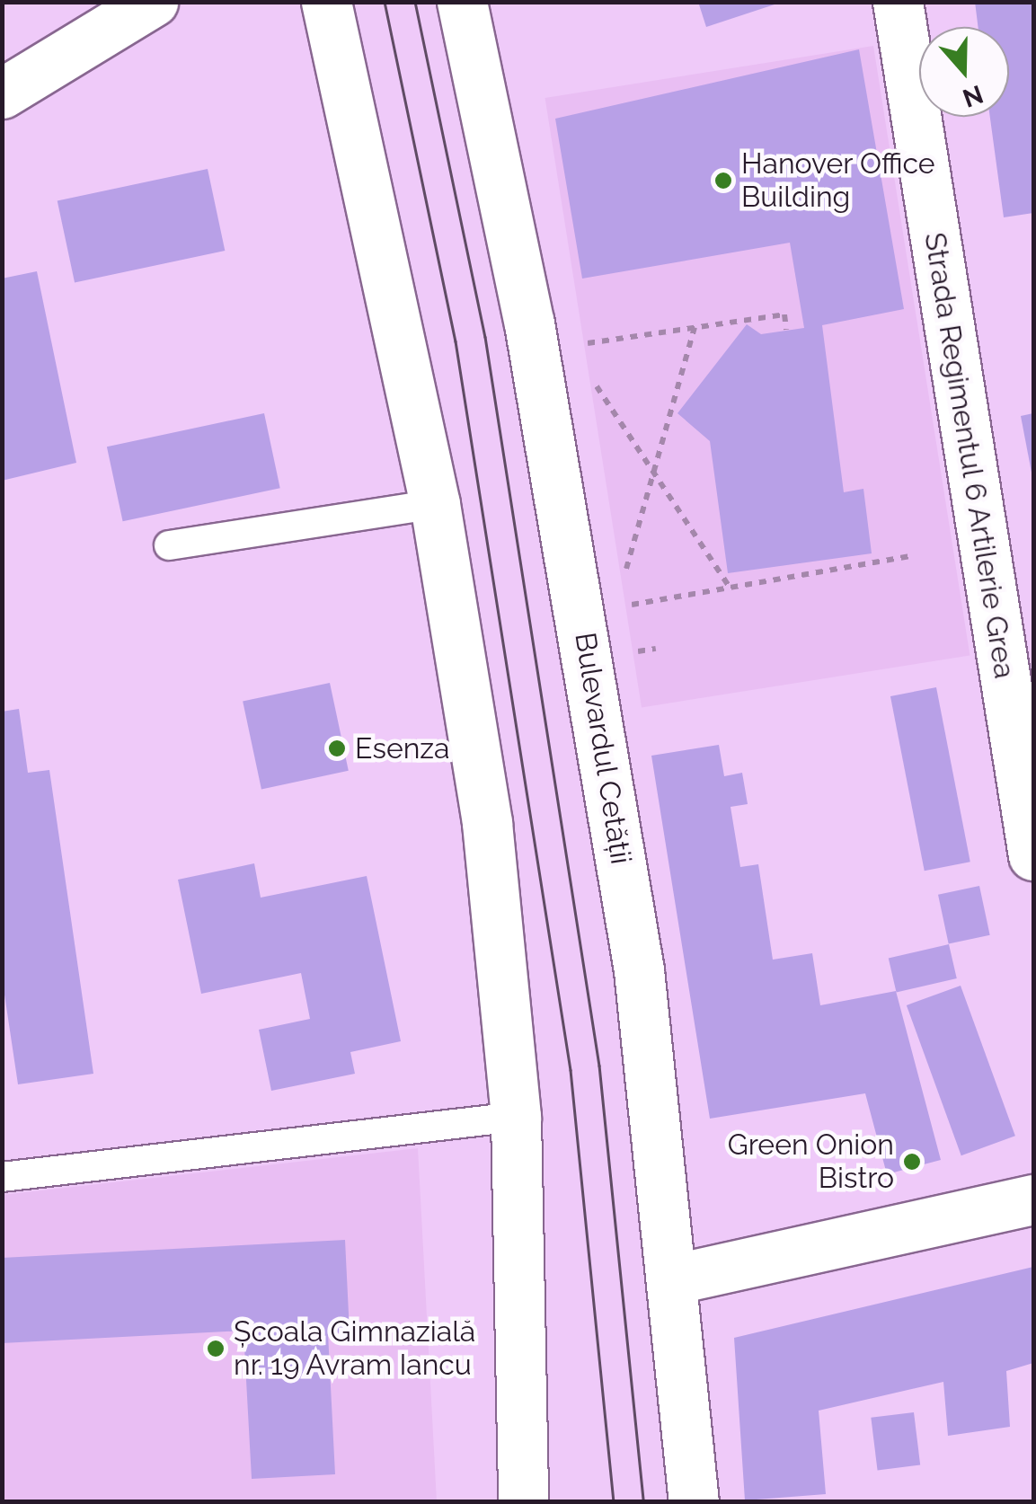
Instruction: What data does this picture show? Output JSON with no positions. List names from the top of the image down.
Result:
{
  "streets": {
    "main road": ["Strada Regimentul 6 Artilerie Grea", "Bulevardul Cetății"]
  },
  "places": [
    "Hanover Office Building",
    "Esenza",
    "Green Onion Bistro",
    "Școala Gimnazială nr. 19 Avram Iancu"
  ],
  "north": "bottom"
}
